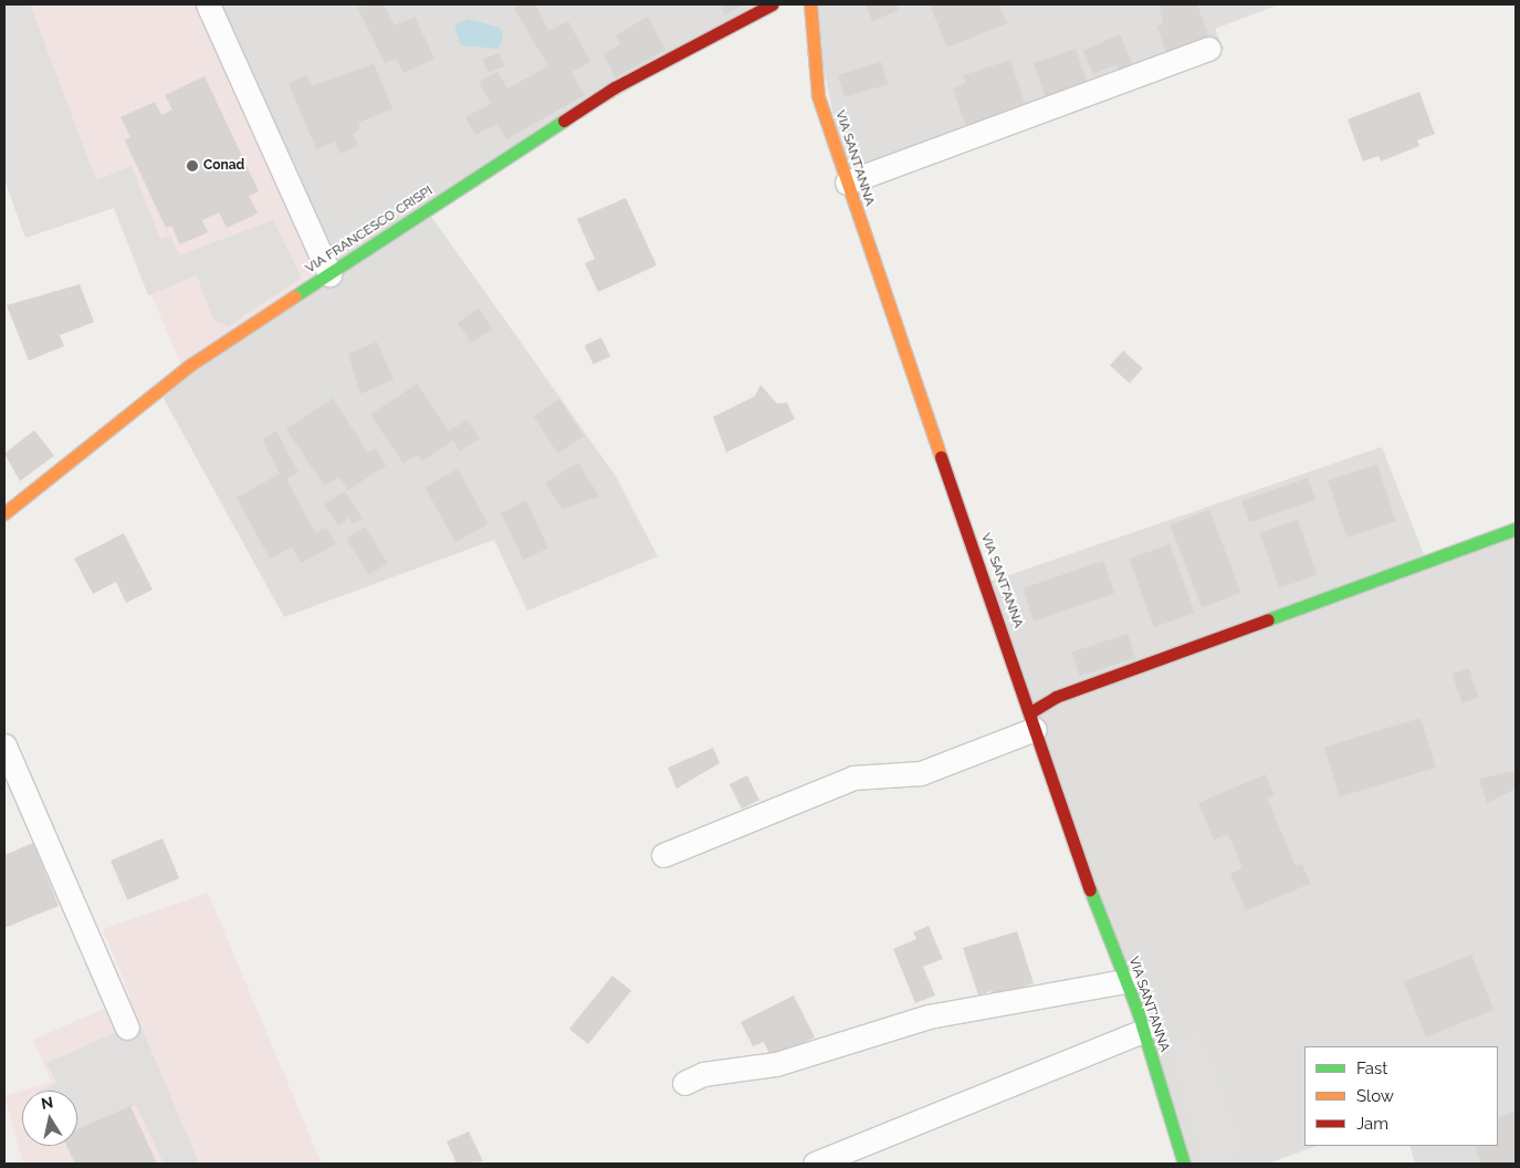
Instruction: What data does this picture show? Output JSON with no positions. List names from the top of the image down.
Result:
{
  "streets": {
    "street": ["VIA SANT'ANNA", "VIA FRANCESCO CRISPI"]
  },
  "places": ["Conad"],
  "legend": ["Fast", "Slow", "Jam"],
  "north": "top"
}
